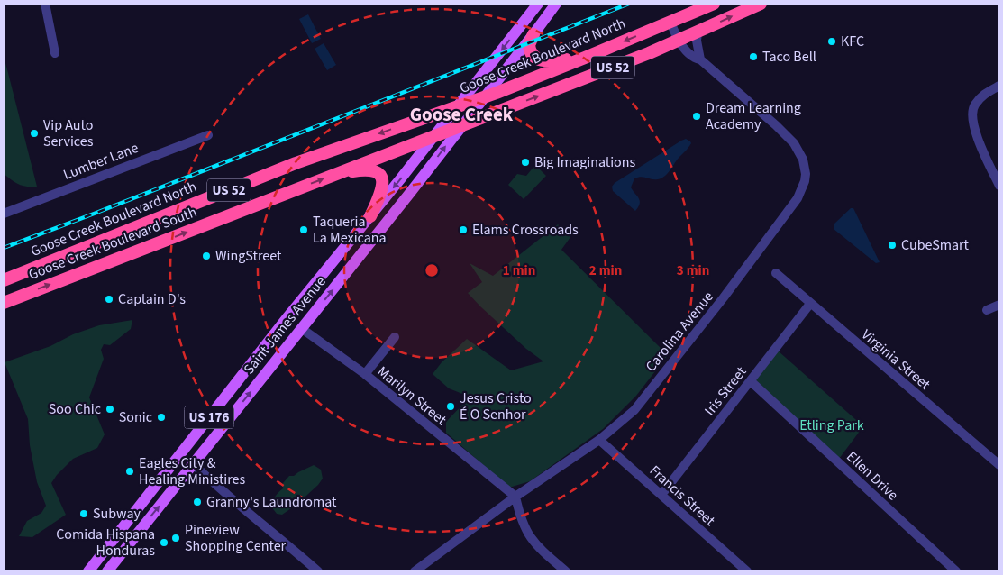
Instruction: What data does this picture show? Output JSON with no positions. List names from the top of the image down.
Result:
{
  "streets": {
    "highway": ["Goose Creek Boulevard North", "US 52", "Goose Creek Boulevard South"],
    "main road": ["Saint James Avenue", "US 176"],
    "street": [
      "Lumber Lane",
      "Carolina Avenue",
      "Virginia Street",
      "Iris Street",
      "Marilyn Street",
      "Ellen Drive",
      "Francis Street"
    ]
  },
  "crossings": [
    ["Goose Creek Boulevard North", "Saint James Avenue"],
    ["Goose Creek Boulevard North", "Carolina Avenue"],
    ["Goose Creek Boulevard South", "Saint James Avenue"],
    ["Goose Creek Boulevard South", "Carolina Avenue"],
    ["Saint James Avenue", "Marilyn Street"],
    ["Carolina Avenue", "Marilyn Street"],
    ["Carolina Avenue", "Francis Street"],
    ["Virginia Street", "Iris Street"],
    ["Iris Street", "Ellen Drive"],
    ["Iris Street", "Francis Street"]
  ],
  "one_way": ["Goose Creek Boulevard North", "Goose Creek Boulevard South"],
  "districts": ["Goose Creek"],
  "parks": ["Etling Park"],
  "places": [
    "KFC",
    "Taco Bell",
    "Dream Learning Academy",
    "Vip Auto Services",
    "Big Imaginations",
    "Taqueria La Mexicana",
    "Elams Crossroads",
    "CubeSmart",
    "WingStreet",
    "Captain D's",
    "Jesus Cristo É O Senhor",
    "Soo Chic",
    "Sonic",
    "Eagles City & Healing Ministires",
    "Granny's Laundromat",
    "Subway",
    "Pineview Shopping Center",
    "Comida Hispana Honduras"
  ],
  "rings": ["1 min", "2 min", "3 min"]
}
